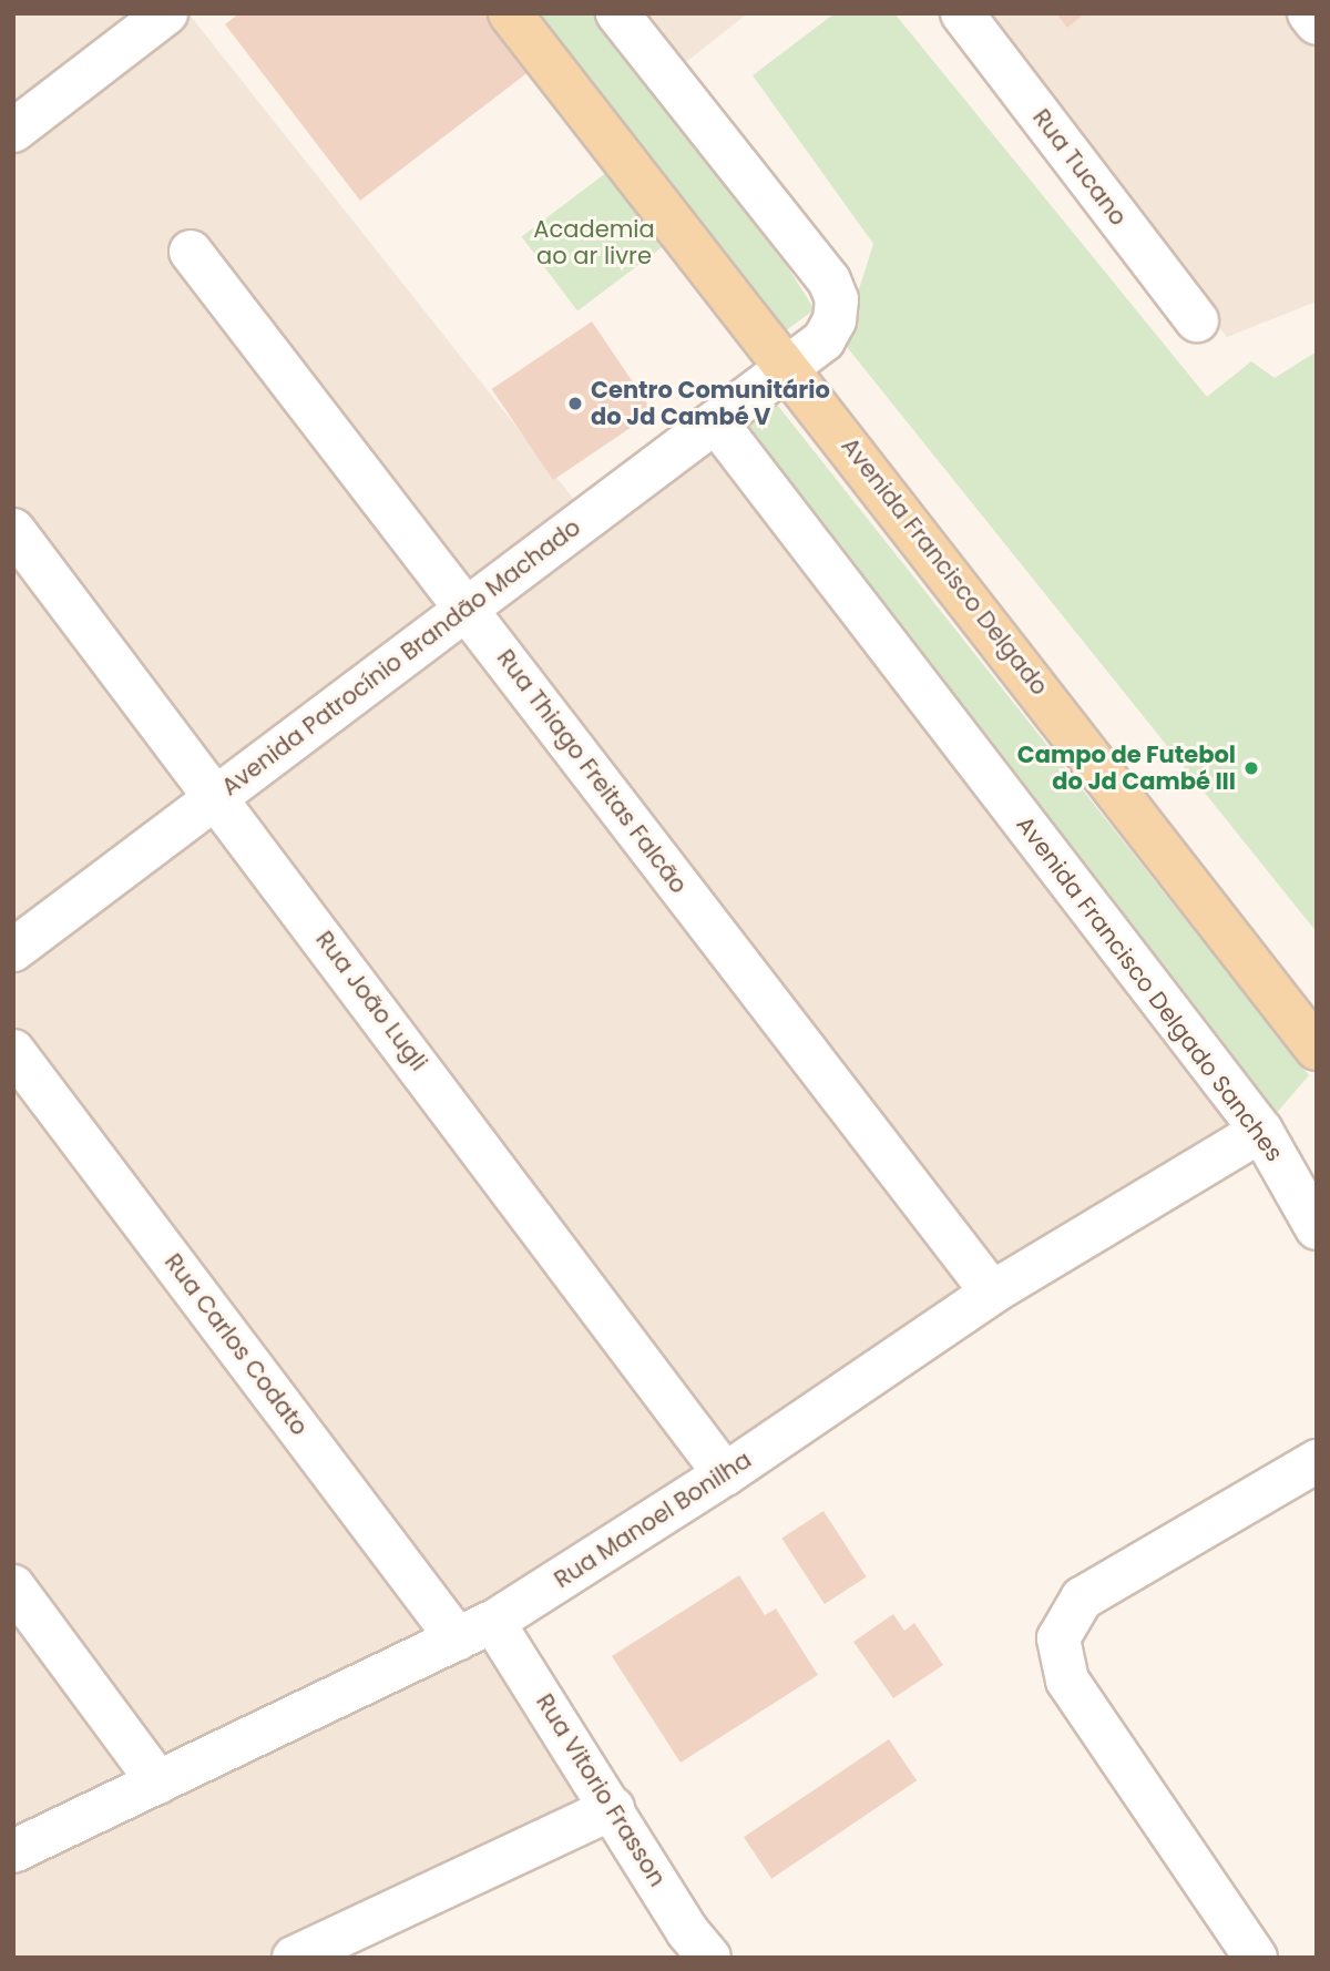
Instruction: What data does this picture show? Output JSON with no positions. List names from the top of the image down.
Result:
{
  "streets": {
    "main road": ["Avenida Francisco Delgado"],
    "street": [
      "Rua Tucano",
      "Avenida Patrocínio Brandão Machado",
      "Rua Thiago Freitas Falcão",
      "Avenida Francisco Delgado Sanches",
      "Rua João Lugli",
      "Rua Carlos Codato",
      "Rua Manoel Bonilha",
      "Rua Vitorio Frasson"
    ]
  },
  "crossings": [
    ["Avenida Francisco Delgado", "Avenida Patrocínio Brandão Machado"],
    ["Avenida Patrocínio Brandão Machado", "Rua Thiago Freitas Falcão"],
    ["Avenida Patrocínio Brandão Machado", "Avenida Francisco Delgado Sanches"],
    ["Avenida Patrocínio Brandão Machado", "Rua João Lugli"],
    ["Rua Thiago Freitas Falcão", "Rua Manoel Bonilha"],
    ["Avenida Francisco Delgado Sanches", "Rua Manoel Bonilha"],
    ["Rua João Lugli", "Rua Manoel Bonilha"],
    ["Rua Carlos Codato", "Rua Manoel Bonilha"],
    ["Rua Carlos Codato", "Rua Vitorio Frasson"],
    ["Rua Manoel Bonilha", "Rua Vitorio Frasson"]
  ],
  "parks": ["Academia ao ar livre"],
  "places": ["Centro Comunitário do Jd Cambé V", "Campo de Futebol do Jd Cambé III"]
}
